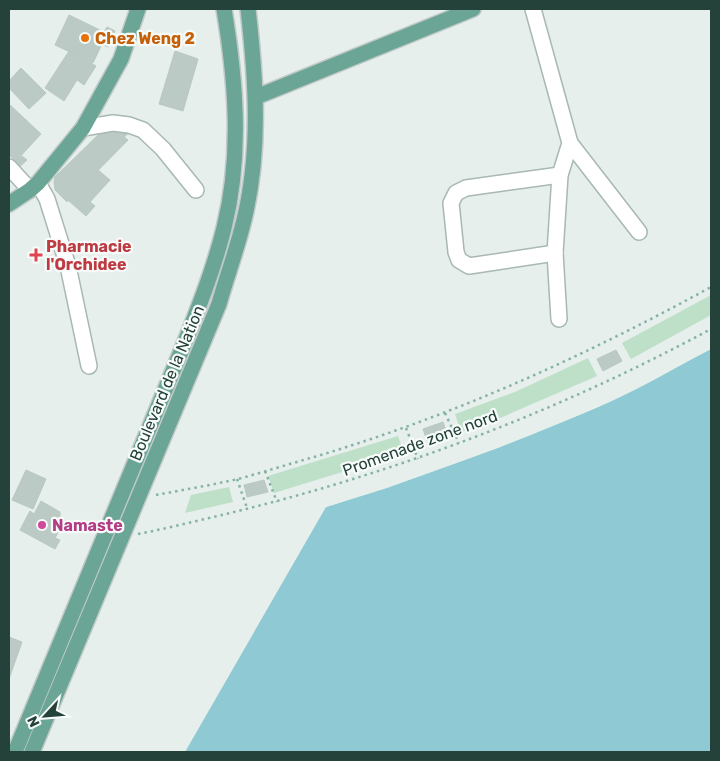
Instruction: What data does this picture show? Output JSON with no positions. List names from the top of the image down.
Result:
{
  "streets": {
    "main road": ["Boulevard de la Nation"],
    "path": ["Promenade zone nord"]
  },
  "crossings": [
    ["Boulevard de la Nation", "Promenade zone nord"]
  ],
  "places": {
    "other": ["Chez Weng 2", "Namaste"],
    "health": ["Pharmacie l'Orchidee"]
  },
  "north": "bottom left"
}
